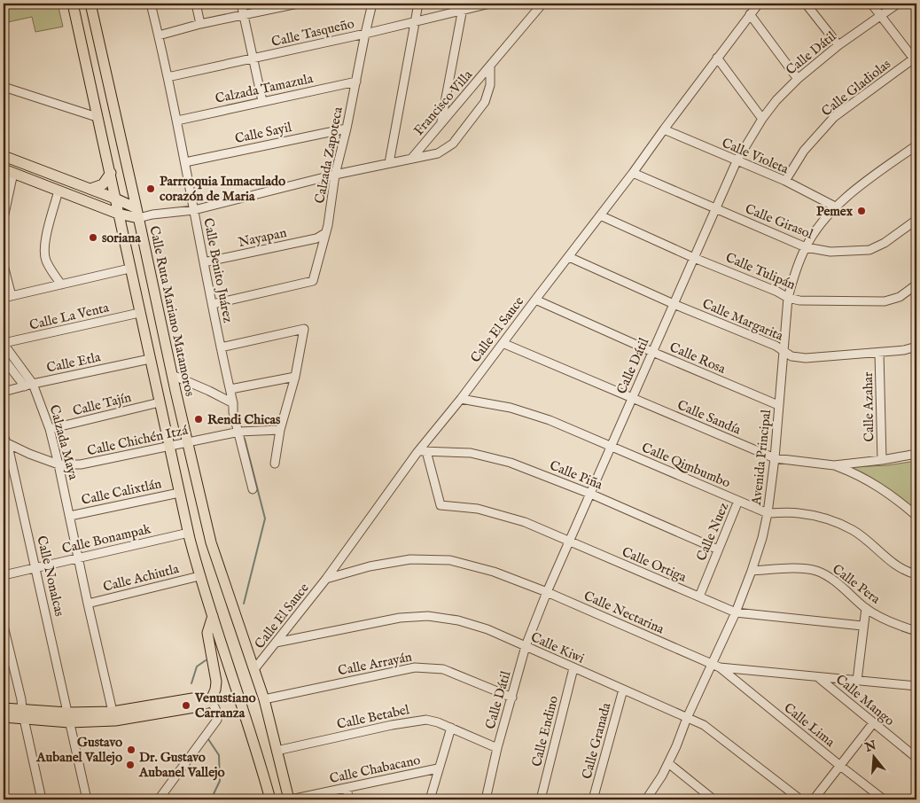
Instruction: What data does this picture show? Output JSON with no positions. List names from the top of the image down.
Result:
{
  "streets": {
    "main road": ["Calle Ruta Mariano Matamoros"],
    "street": [
      "Calle Tasqueño",
      "Calle Dátil",
      "Calle Gladiolas",
      "Calzada Tamazula",
      "Francisco Villa",
      "Calle Sayil",
      "Calzada Zapoteca",
      "Calle Violeta",
      "Calle Girasol",
      "Nayapan",
      "Calle Benito Juárez",
      "Calle Tulipán",
      "Calle La Venta",
      "Calle Margarita",
      "Calle El Sauce",
      "Calle Rosa",
      "Calle Etla",
      "Calle Tajín",
      "Calle Azahar",
      "Calle Sandía",
      "Calle Chichén Itzá",
      "Calzada Maya",
      "Avenida Principal",
      "Calle Qimbumbo",
      "Calle Piña",
      "Calle Calixtlán",
      "Calle Nuez",
      "Calle Bonampak",
      "Calle Ortiga",
      "Calle Nonalcas",
      "Calle Achiutla",
      "Calle Pera",
      "Calle Nectarina",
      "Calle Kiwi",
      "Calle Arrayán",
      "Calle Mango",
      "Calle Betabel",
      "Calle Lima",
      "Calle Endino",
      "Calle Granada",
      "Calle Chabacano"
    ]
  },
  "crossings": [
    ["Calle Tasqueño", "Calzada Zapoteca"],
    ["Calle Tasqueño", "Calle Benito Juárez"],
    ["Calle Dátil", "Calle Violeta"],
    ["Calle Dátil", "Calle Girasol"],
    ["Calle Dátil", "Calle Tulipán"],
    ["Calle Dátil", "Calle Margarita"],
    ["Calle Dátil", "Calle Rosa"],
    ["Calle Dátil", "Calle Sandía"],
    ["Calle Dátil", "Calle Qimbumbo"],
    ["Calle Dátil", "Calle Piña"],
    ["Calle Dátil", "Calle Ortiga"],
    ["Calle Dátil", "Calle Nectarina"],
    ["Calle Dátil", "Calle Kiwi"],
    ["Calle Dátil", "Calle Arrayán"],
    ["Calle Dátil", "Calle Betabel"],
    ["Calle Gladiolas", "Calle Violeta"],
    ["Calzada Tamazula", "Calzada Zapoteca"],
    ["Calzada Tamazula", "Calle Benito Juárez"],
    ["Calle Sayil", "Calzada Zapoteca"],
    ["Calle Sayil", "Calle Benito Juárez"],
    ["Calzada Zapoteca", "Nayapan"],
    ["Calzada Zapoteca", "Calle Benito Juárez"],
    ["Calle Violeta", "Calle El Sauce"],
    ["Calle Violeta", "Avenida Principal"],
    ["Calle Girasol", "Calle El Sauce"],
    ["Calle Girasol", "Avenida Principal"],
    ["Nayapan", "Calle Benito Juárez"],
    ["Calle Benito Juárez", "Calle Chichén Itzá"],
    ["Calle Tulipán", "Calle El Sauce"],
    ["Calle Tulipán", "Avenida Principal"],
    ["Calle Ruta Mariano Matamoros", "Calle El Sauce"],
    ["Calle Ruta Mariano Matamoros", "Calle Chichén Itzá"],
    ["Calle Ruta Mariano Matamoros", "Calle Arrayán"],
    ["Calle Ruta Mariano Matamoros", "Calle Betabel"],
    ["Calle Ruta Mariano Matamoros", "Calle Chabacano"],
    ["Calle La Venta", "Calzada Maya"],
    ["Calle Margarita", "Calle El Sauce"],
    ["Calle Margarita", "Calle Azahar"],
    ["Calle Margarita", "Avenida Principal"],
    ["Calle El Sauce", "Calle Rosa"],
    ["Calle El Sauce", "Calle Sandía"],
    ["Calle El Sauce", "Calle Qimbumbo"],
    ["Calle El Sauce", "Calle Piña"],
    ["Calle El Sauce", "Calle Ortiga"],
    ["Calle El Sauce", "Calle Nectarina"],
    ["Calle El Sauce", "Calle Kiwi"],
    ["Calle Rosa", "Avenida Principal"],
    ["Calle Etla", "Calzada Maya"],
    ["Calle Tajín", "Calzada Maya"],
    ["Calle Azahar", "Calle Sandía"],
    ["Calle Sandía", "Avenida Principal"],
    ["Calle Chichén Itzá", "Calzada Maya"],
    ["Calle Chichén Itzá", "Calle Nonalcas"],
    ["Calzada Maya", "Calle Calixtlán"],
    ["Calzada Maya", "Calle Bonampak"],
    ["Calzada Maya", "Calle Achiutla"],
    ["Avenida Principal", "Calle Qimbumbo"],
    ["Avenida Principal", "Calle Ortiga"],
    ["Avenida Principal", "Calle Pera"],
    ["Avenida Principal", "Calle Nectarina"],
    ["Avenida Principal", "Calle Kiwi"],
    ["Avenida Principal", "Calle Lima"],
    ["Calle Qimbumbo", "Calle Nuez"],
    ["Calle Piña", "Calle Nuez"],
    ["Calle Piña", "Calle Ortiga"],
    ["Calle Nuez", "Calle Ortiga"],
    ["Calle Bonampak", "Calle Nonalcas"],
    ["Calle Nectarina", "Calle Mango"],
    ["Calle Nectarina", "Calle Lima"],
    ["Calle Kiwi", "Calle Endino"],
    ["Calle Kiwi", "Calle Granada"]
  ],
  "places": [
    "Parrroquia Inmaculado corazón de Maria",
    "Pemex",
    "soriana",
    "Rendi Chicas",
    "Venustiano Carranza",
    "Gustavo Aubanel Vallejo",
    "Dr. Gustavo Aubanel Vallejo"
  ],
  "north": "top"
}
